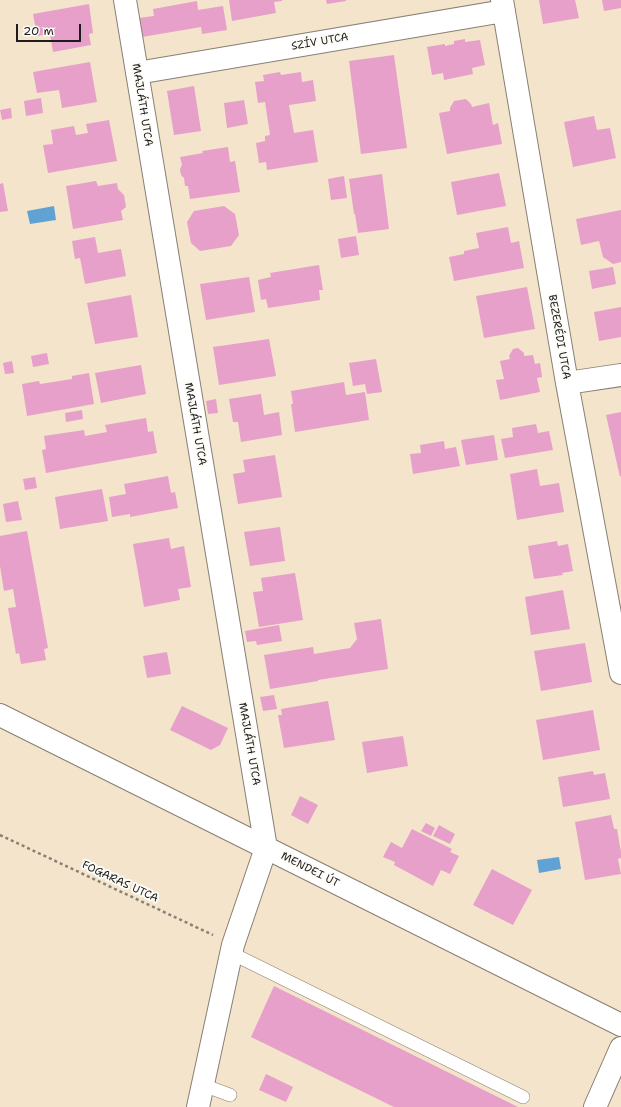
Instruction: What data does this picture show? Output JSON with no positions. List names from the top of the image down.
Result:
{
  "streets": {
    "street": [
      "SZÍV UTCA",
      "MAJLÁTH UTCA",
      "BEZERÉDI UTCA",
      "MENDEI ÚT"
    ],
    "path": ["FOGARAS UTCA"]
  },
  "crossings": [
    ["SZÍV UTCA", "MAJLÁTH UTCA"],
    ["SZÍV UTCA", "BEZERÉDI UTCA"],
    ["MAJLÁTH UTCA", "MENDEI ÚT"]
  ],
  "scale_bar": "20 m"
}
